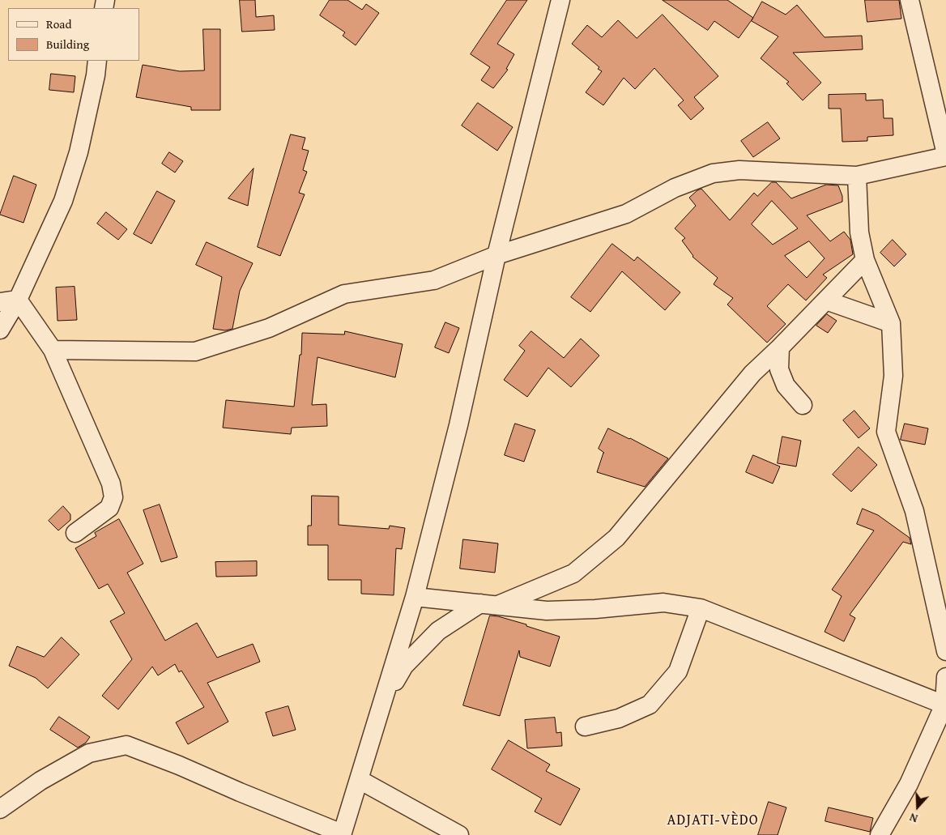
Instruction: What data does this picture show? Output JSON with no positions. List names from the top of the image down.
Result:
{
  "districts": ["ADJATI-VÈDO"],
  "legend": ["Road", "Building"],
  "north": "bottom"
}
